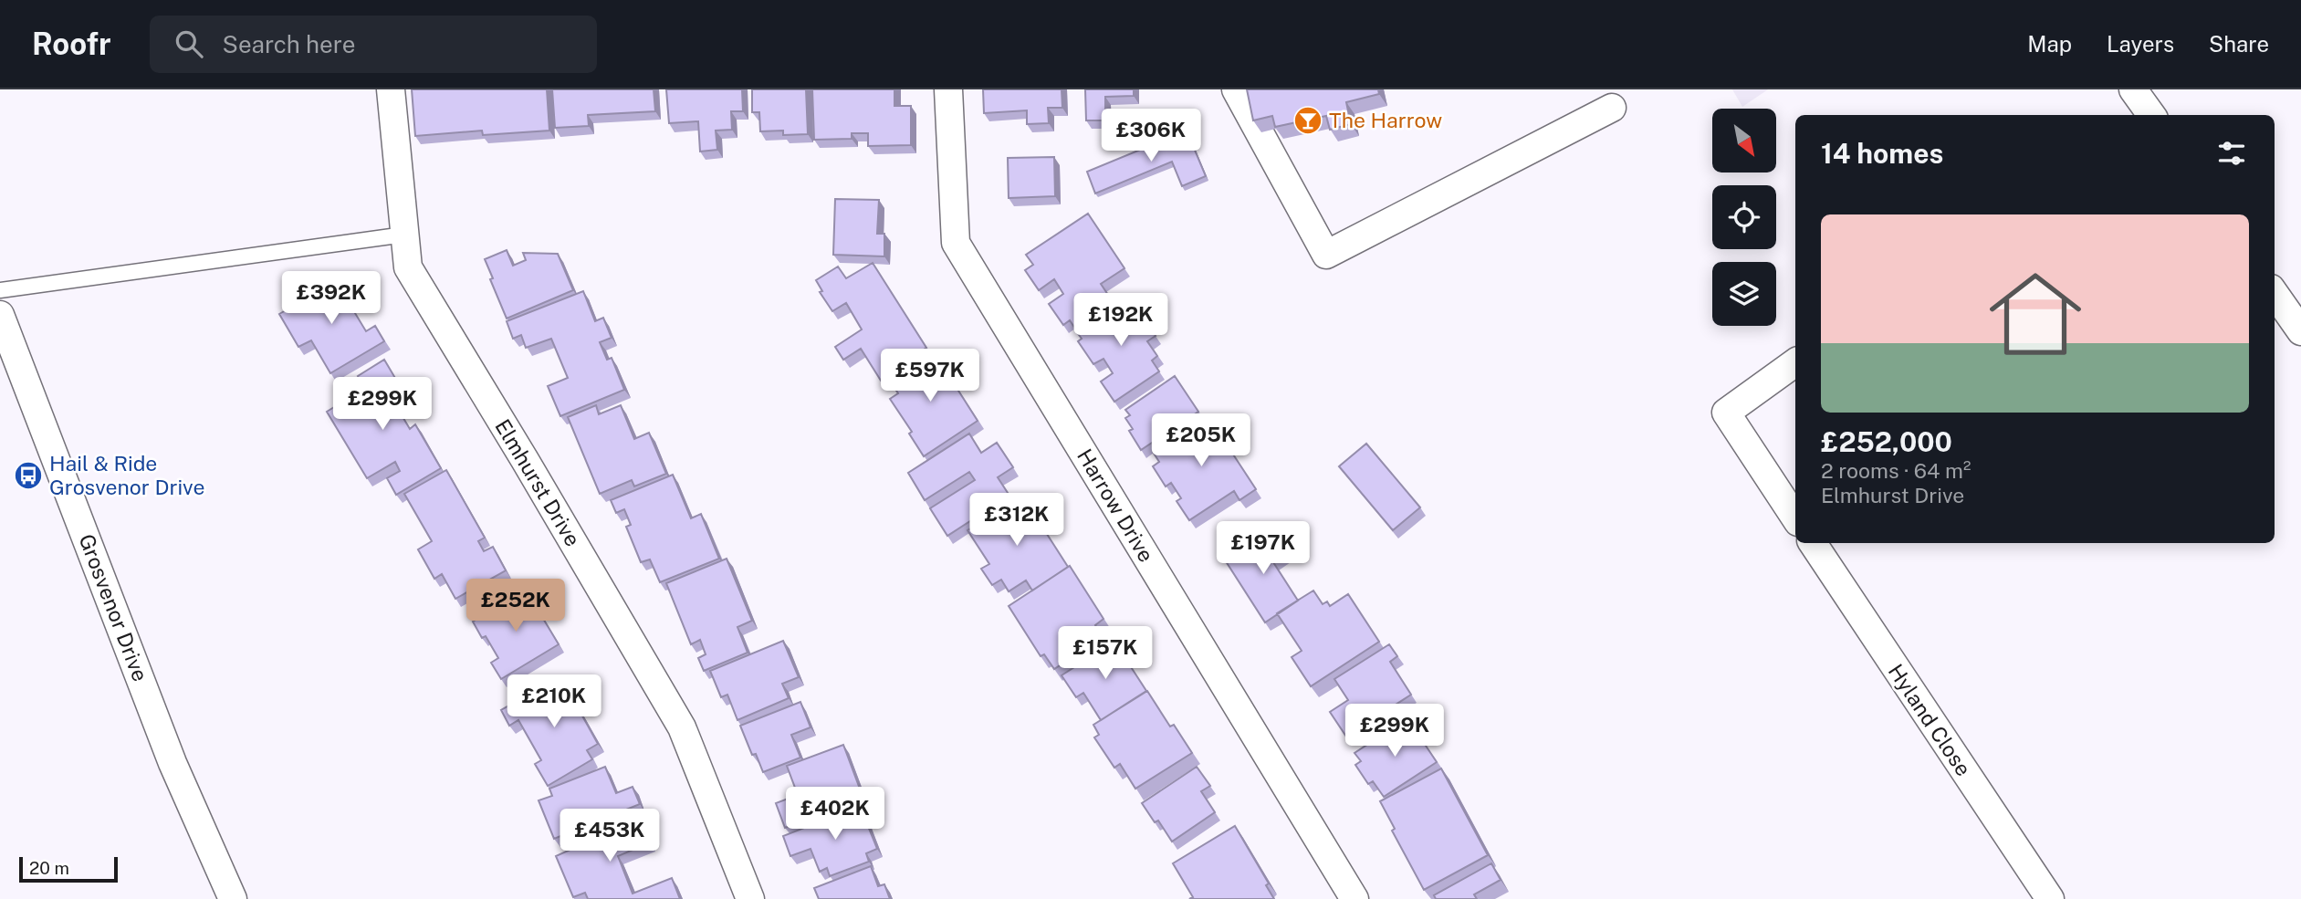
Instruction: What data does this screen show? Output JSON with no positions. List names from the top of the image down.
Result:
{
  "streets": {
    "street": [
      "Elmhurst Drive",
      "Harrow Drive",
      "Grosvenor Drive",
      "Hyland Close"
    ]
  },
  "places": {
    "bar": ["The Harrow"],
    "bus stop": ["Hail & Ride Grosvenor Drive"]
  },
  "scale_bar": "20 m",
  "north": "bottom right",
  "page": {
    "header": "Roofr",
    "search": "Search here",
    "nav": ["Map", "Layers", "Share"],
    "price": [
      "£306K",
      "£392K",
      "£192K",
      "£597K",
      "£299K",
      "£205K",
      "£312K",
      "£197K",
      "£252K",
      "£157K",
      "£210K",
      "£299K",
      "£402K",
      "£453K"
    ],
    "heading": "14 homes",
    "list": [
      {
        "name": "£252,000",
        "note": "2 rooms · 64 m² · Elmhurst Drive"
      }
    ],
    "scale": "20 m"
  }
}
